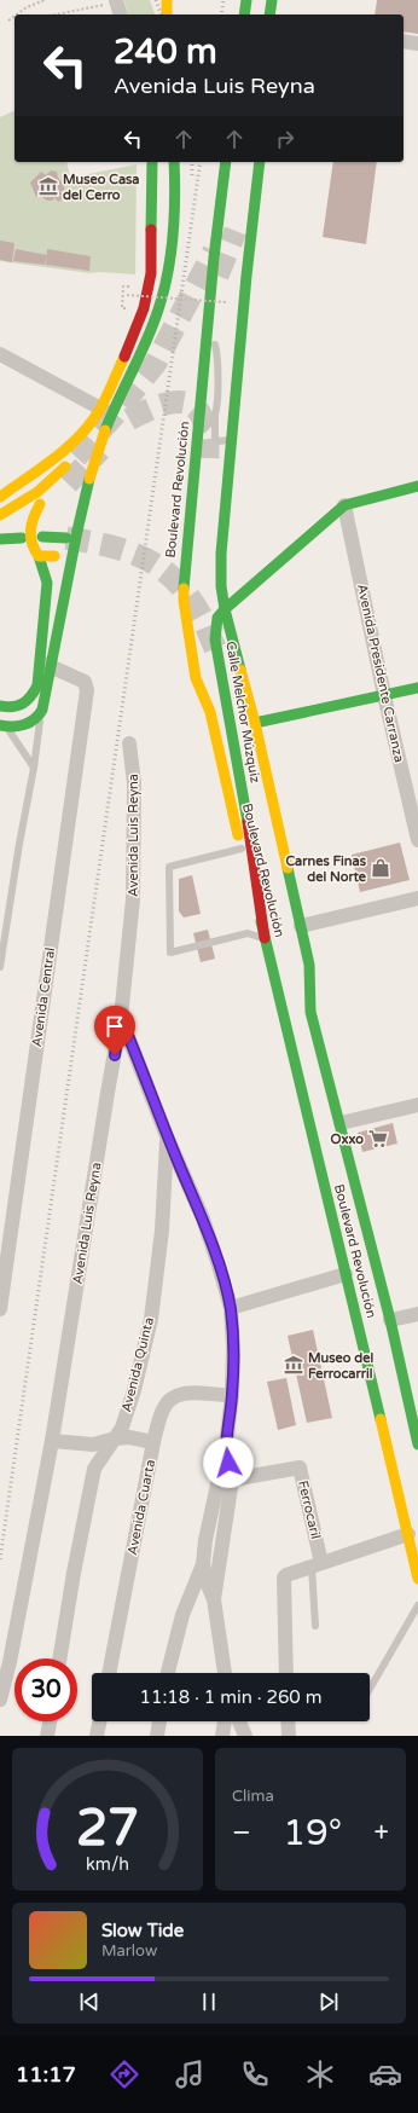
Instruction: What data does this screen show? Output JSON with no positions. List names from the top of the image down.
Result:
{
  "streets": {
    "main road": ["Boulevard Revolución", "Calle Melchor Múzquiz"],
    "street": [
      "Avenida Presidente Carranza",
      "Avenida Luis Reyna",
      "Avenida Central",
      "Avenida Quinta",
      "Avenida Cuarta",
      "Ferrocaril"
    ]
  },
  "crossings": [
    ["Boulevard Revolución", "Calle Melchor Múzquiz"],
    ["Avenida Presidente Carranza", "Calle Melchor Múzquiz"]
  ],
  "places": {
    "museum": ["Museo Casa del Cerro", "Museo del Ferrocarril"],
    "shop": ["Carnes Finas del Norte"],
    "supermarket": ["Oxxo"]
  },
  "page": {
    "turn": ["240 m", "Avenida Luis Reyna"],
    "limit": "30",
    "trip": "11:18 · 1 min · 260 m",
    "tile": "Clima",
    "heat": ["−", "19°", "+"],
    "song": ["Slow Tide", "Marlow"],
    "tabs": "11:17",
    "gauge": ["27", "km/h"]
  }
}
